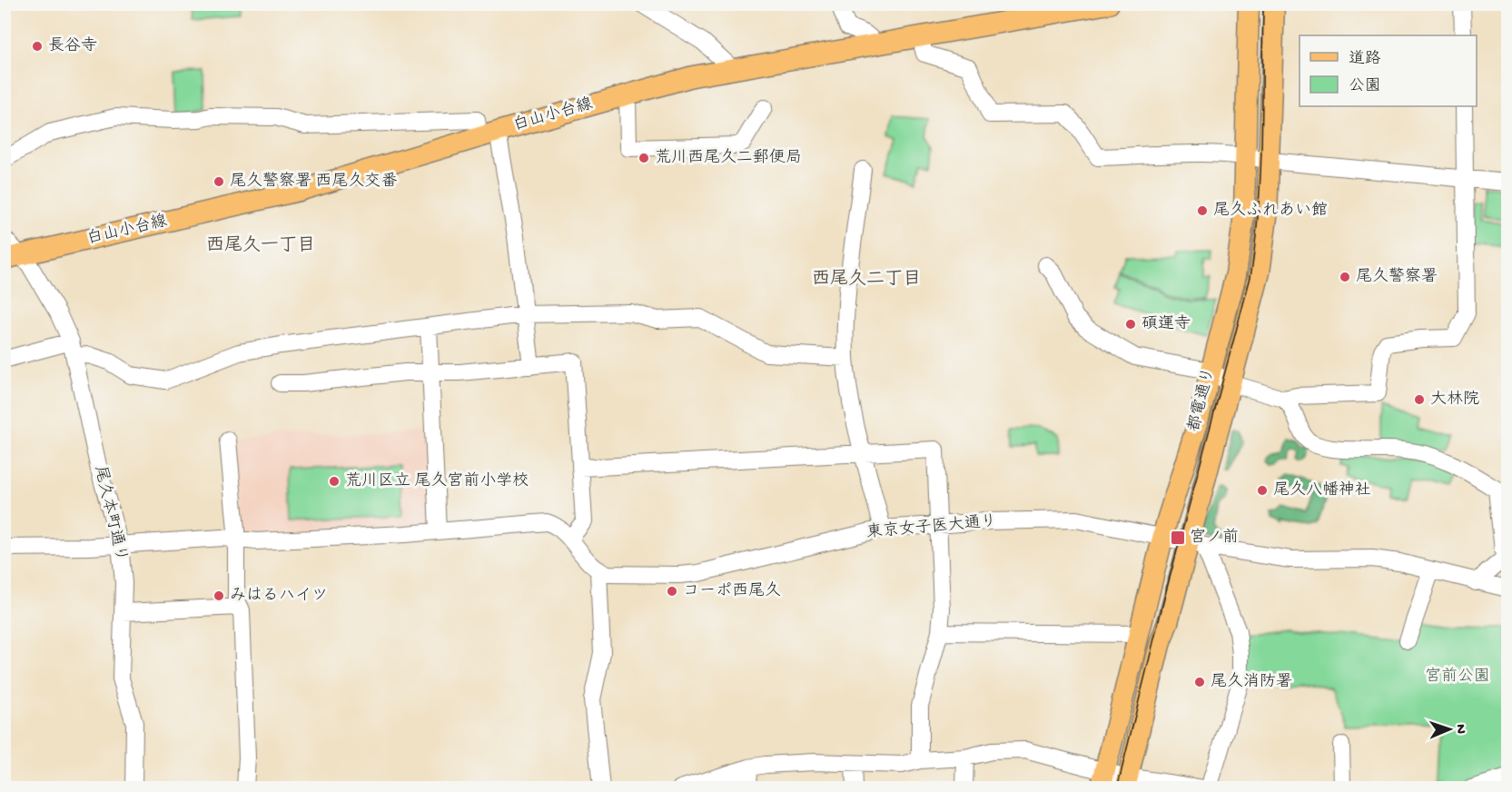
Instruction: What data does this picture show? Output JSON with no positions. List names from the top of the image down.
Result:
{
  "streets": {
    "main road": ["白山小台線", "都電通り"],
    "street": ["尾久本町通り", "東京女子医大通り"]
  },
  "crossings": [
    ["白山小台線", "尾久本町通り"],
    ["都電通り", "東京女子医大通り"]
  ],
  "districts": ["西尾久一丁目", "西尾久二丁目"],
  "parks": ["宮前公園"],
  "places": {
    "other": [
      "長谷寺",
      "荒川西尾久二郵便局",
      "尾久警察署 西尾久交番",
      "尾久ふれあい館",
      "尾久警察署",
      "碩運寺",
      "大林院",
      "荒川区立 尾久宮前小学校",
      "尾久八幡神社",
      "コーポ西尾久",
      "みはるハイツ",
      "尾久消防署"
    ],
    "transit": ["宮ノ前"]
  },
  "legend": ["道路", "公園"],
  "north": "right"
}
